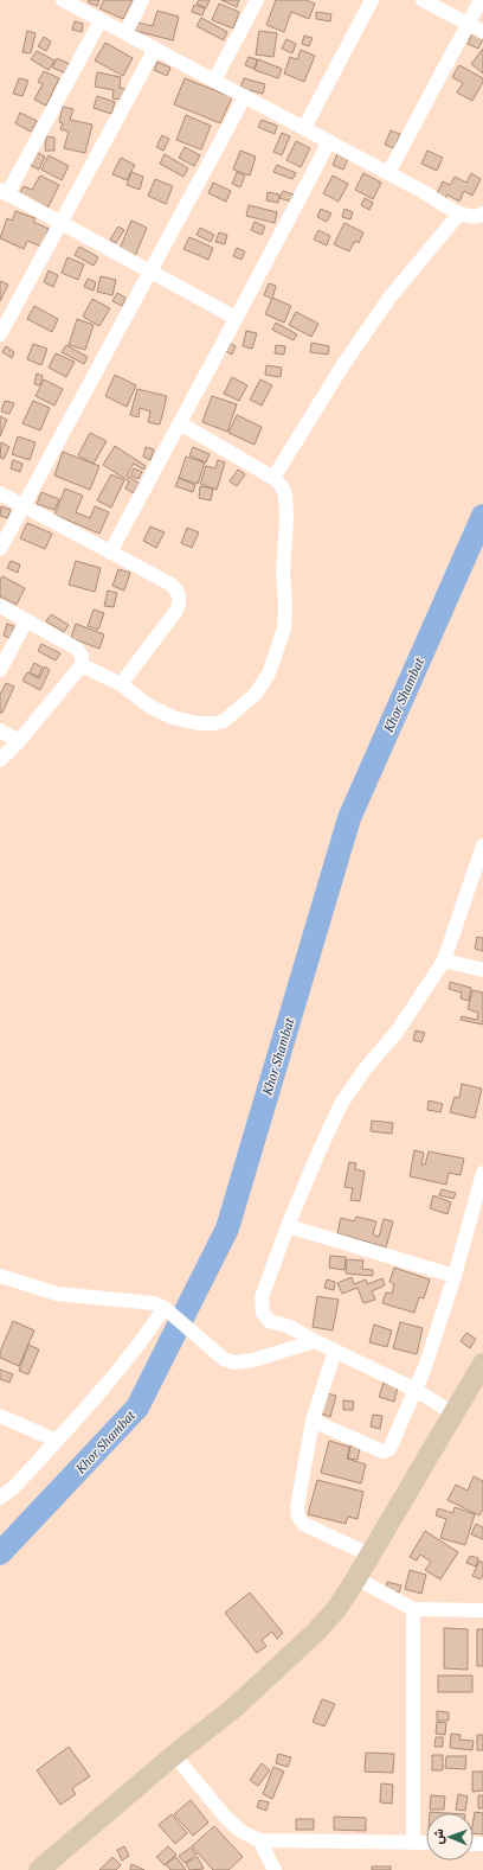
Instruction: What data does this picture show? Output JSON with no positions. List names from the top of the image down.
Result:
{
  "water": ["Khor Shambat"],
  "north": "left"
}
